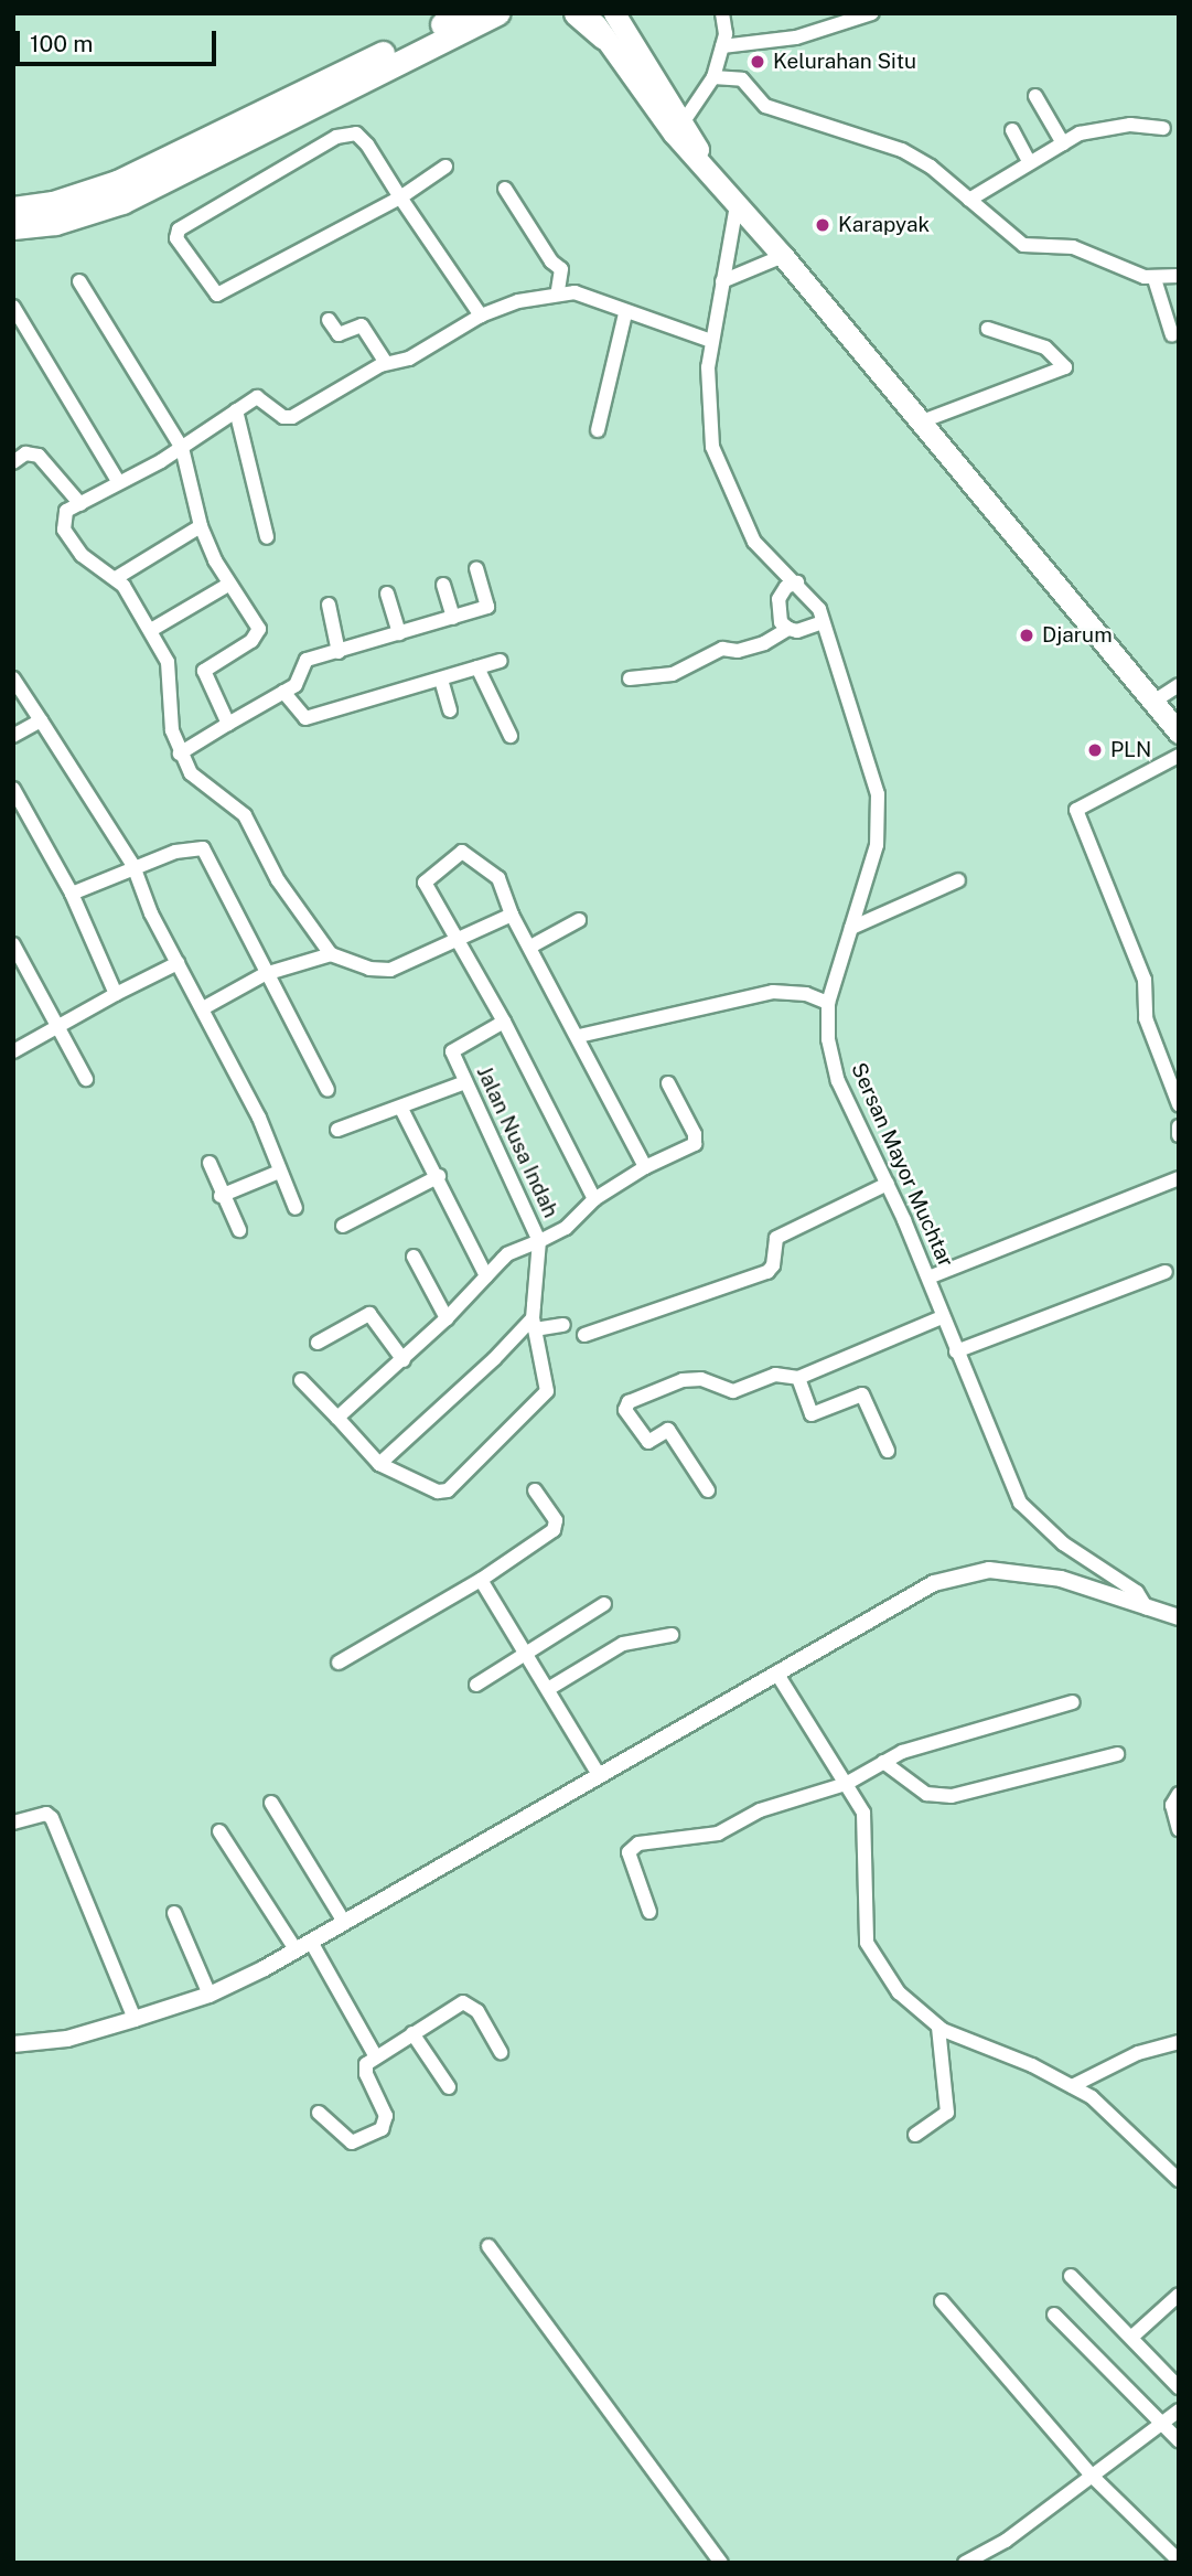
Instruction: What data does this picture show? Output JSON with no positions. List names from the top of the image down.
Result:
{
  "streets": {
    "street": ["Jalan Nusa Indah", "Sersan Mayor Muchtar"]
  },
  "places": [
    "Kelurahan Situ",
    "Karapyak",
    "Djarum",
    "PLN"
  ],
  "scale_bar": "100 m"
}
